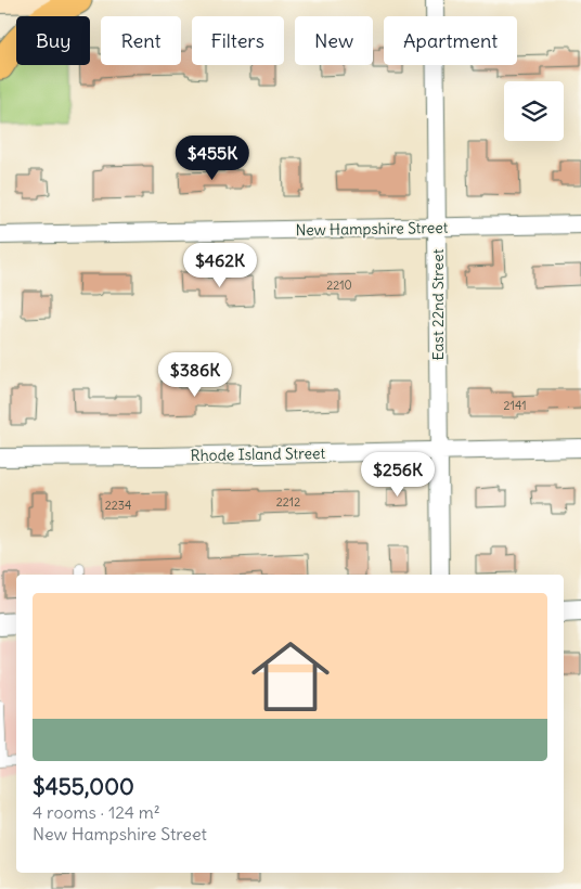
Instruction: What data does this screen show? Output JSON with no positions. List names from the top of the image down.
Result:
{
  "streets": {
    "street": ["New Hampshire Street", "East 22nd Street", "Rhode Island Street"]
  },
  "crossings": [
    ["New Hampshire Street", "East 22nd Street"],
    ["East 22nd Street", "Rhode Island Street"]
  ],
  "house_numbers": [
    "2210",
    "2141",
    "2212",
    "2234"
  ],
  "page": {
    "chip": [
      "Buy",
      "Rent",
      "Filters",
      "New",
      "Apartment"
    ],
    "price": [
      "$455K",
      "$462K",
      "$386K",
      "$256K"
    ],
    "list": [
      {
        "name": "$455,000",
        "note": "4 rooms · 124 m² · New Hampshire Street"
      }
    ]
  }
}
